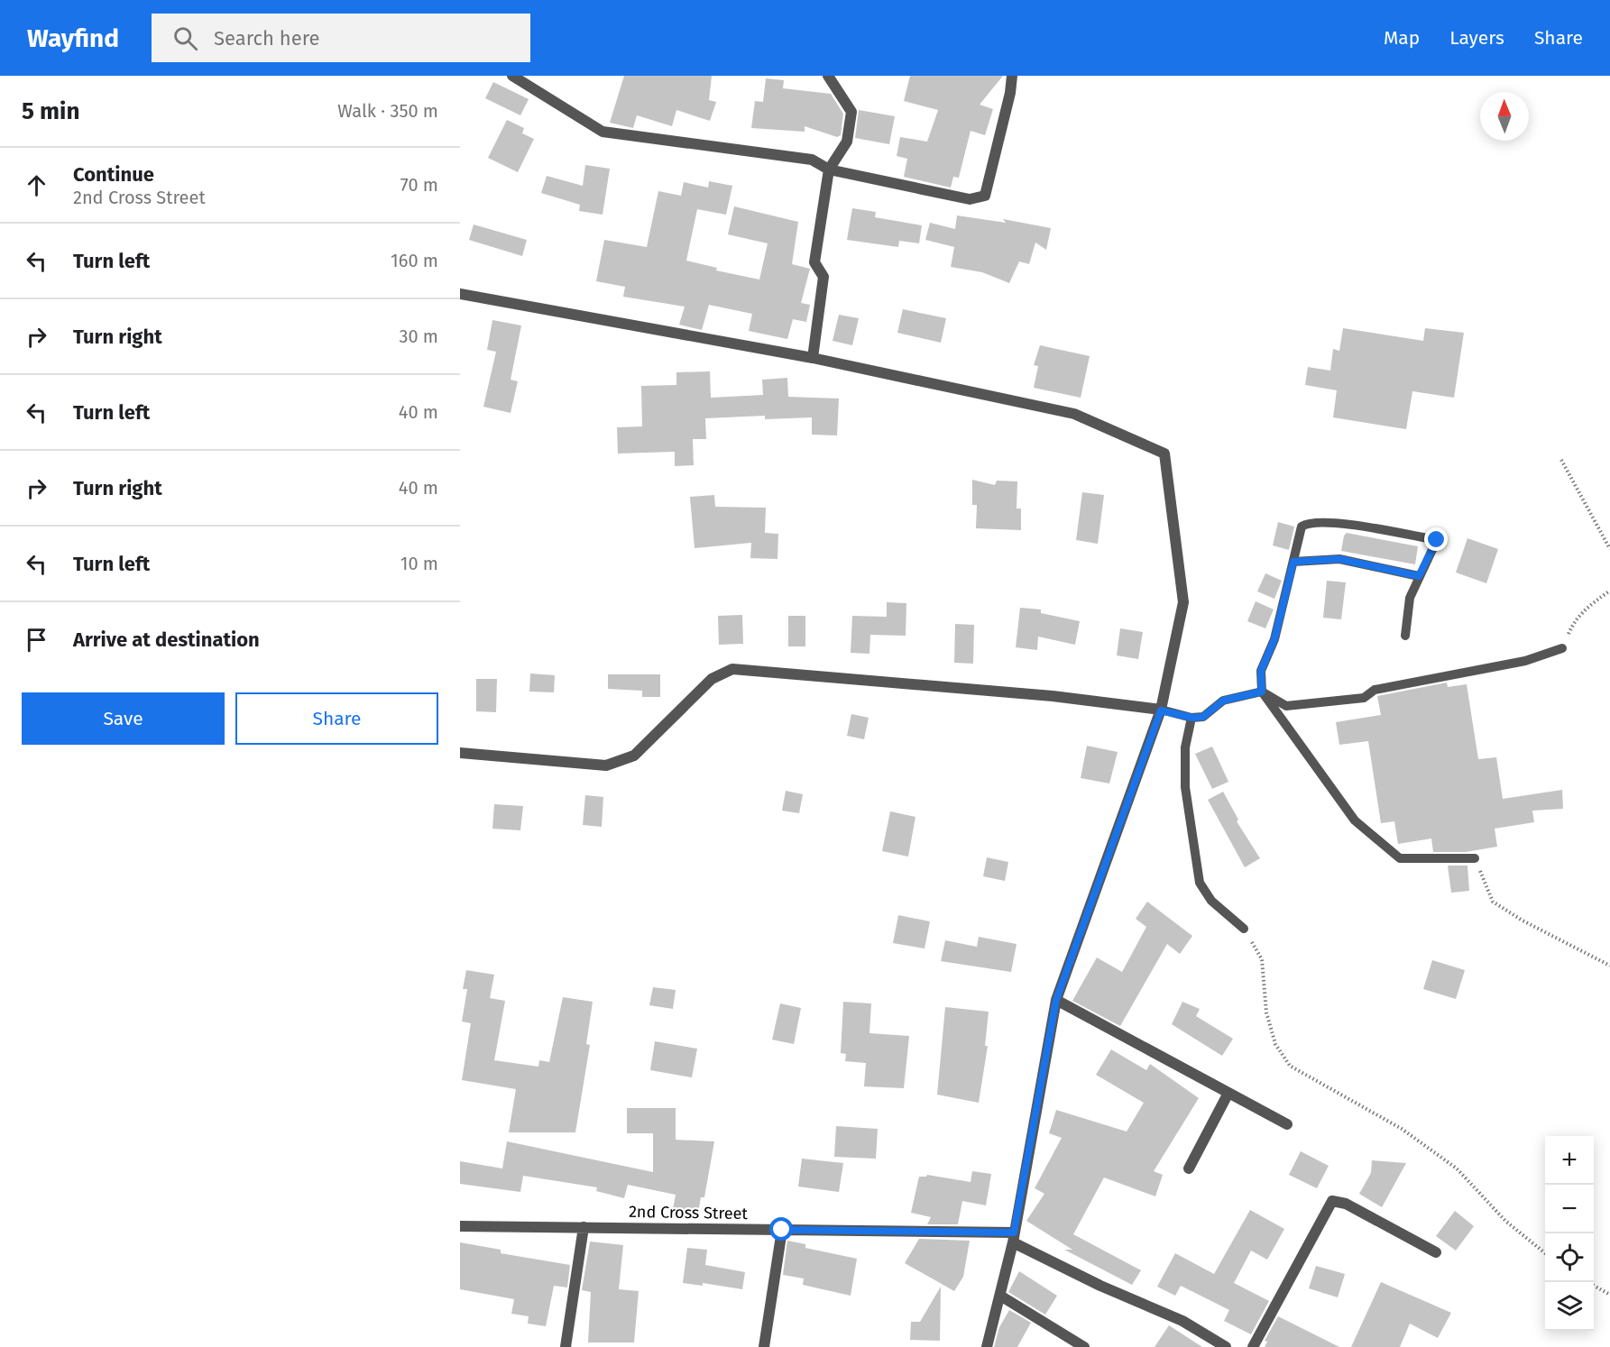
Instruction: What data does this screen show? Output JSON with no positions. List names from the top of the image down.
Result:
{
  "streets": {
    "street": ["2nd Cross Street"]
  },
  "north": "top",
  "page": {
    "header": "Wayfind",
    "search": "Search here",
    "nav": ["Map", "Layers", "Share"],
    "heading": ["5 min", "Walk · 350 m"],
    "list": [
      ["Continue", "2nd Cross Street", "70 m"],
      ["Turn left", "160 m"],
      ["Turn right", "30 m"],
      ["Turn left", "40 m"],
      ["Turn right", "40 m"],
      ["Turn left", "10 m"],
      "Arrive at destination"
    ],
    "buttons": ["Save", "Share"],
    "map_buttons": ["+", "−"]
  }
}
